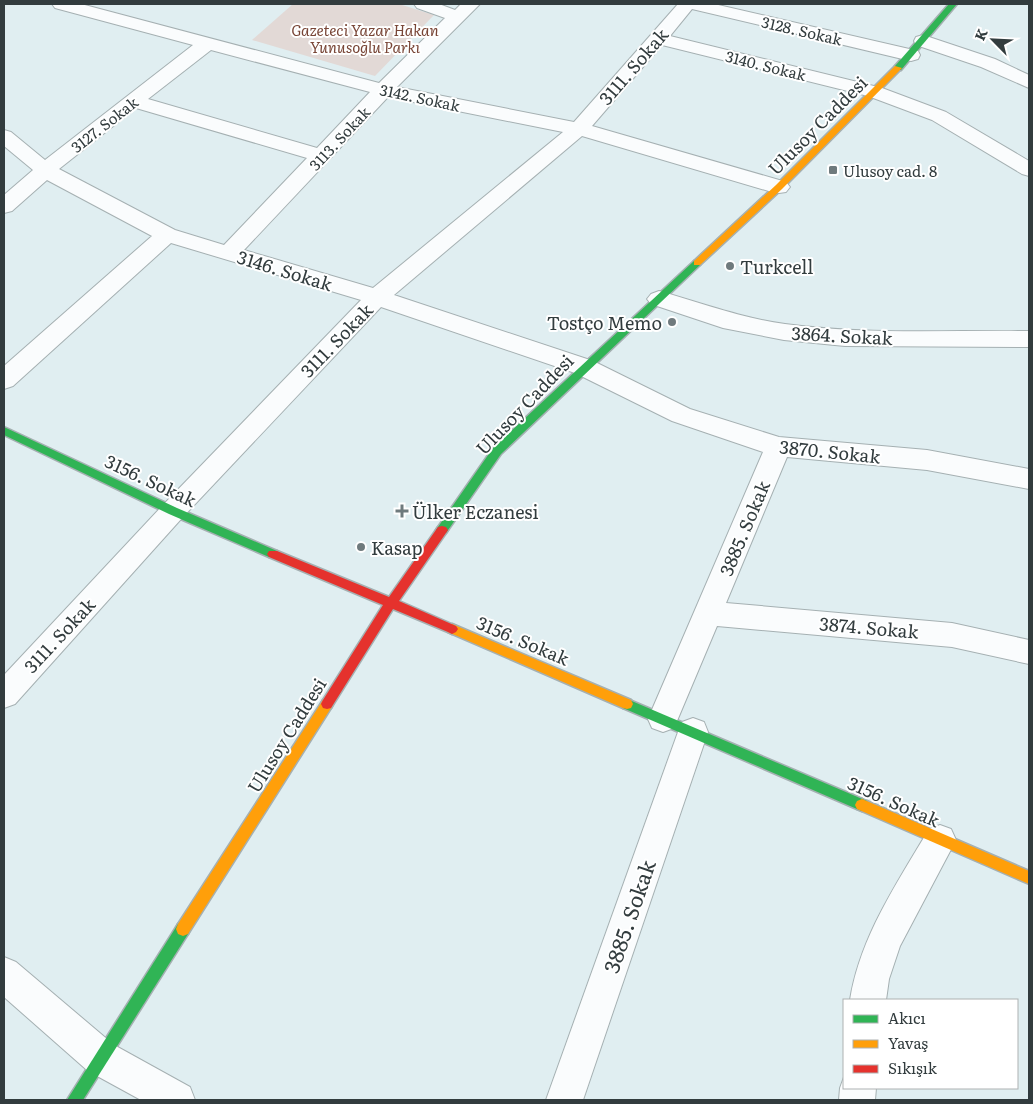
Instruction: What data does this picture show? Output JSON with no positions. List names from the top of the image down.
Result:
{
  "streets": {
    "street": [
      "3128. Sokak",
      "3140. Sokak",
      "3111. Sokak",
      "3142. Sokak",
      "3127. Sokak",
      "Ulusoy Caddesi",
      "3113. Sokak",
      "3146. Sokak",
      "3864. Sokak",
      "3870. Sokak",
      "3156. Sokak",
      "3885. Sokak",
      "3874. Sokak"
    ]
  },
  "crossings": [
    ["3128. Sokak", "Ulusoy Caddesi"],
    ["3140. Sokak", "3111. Sokak"],
    ["3140. Sokak", "Ulusoy Caddesi"],
    ["3111. Sokak", "3142. Sokak"],
    ["3111. Sokak", "3146. Sokak"],
    ["3111. Sokak", "3156. Sokak"],
    ["3142. Sokak", "3127. Sokak"],
    ["3142. Sokak", "Ulusoy Caddesi"],
    ["3142. Sokak", "3113. Sokak"],
    ["3127. Sokak", "3146. Sokak"],
    ["Ulusoy Caddesi", "3146. Sokak"],
    ["Ulusoy Caddesi", "3864. Sokak"],
    ["Ulusoy Caddesi", "3870. Sokak"],
    ["Ulusoy Caddesi", "3156. Sokak"],
    ["3113. Sokak", "3146. Sokak"],
    ["3146. Sokak", "3870. Sokak"],
    ["3870. Sokak", "3885. Sokak"],
    ["3156. Sokak", "3885. Sokak"],
    ["3885. Sokak", "3874. Sokak"]
  ],
  "parks": ["Gazeteci Yazar Hakan Yunusoğlu Parkı"],
  "places": {
    "transit": ["Ulusoy cad. 8"],
    "other": ["Turkcell", "Tostço Memo", "Kasap"],
    "health": ["Ülker Eczanesi"]
  },
  "legend": ["Akıcı", "Yavaş", "Sıkışık"],
  "north": "top left"
}
